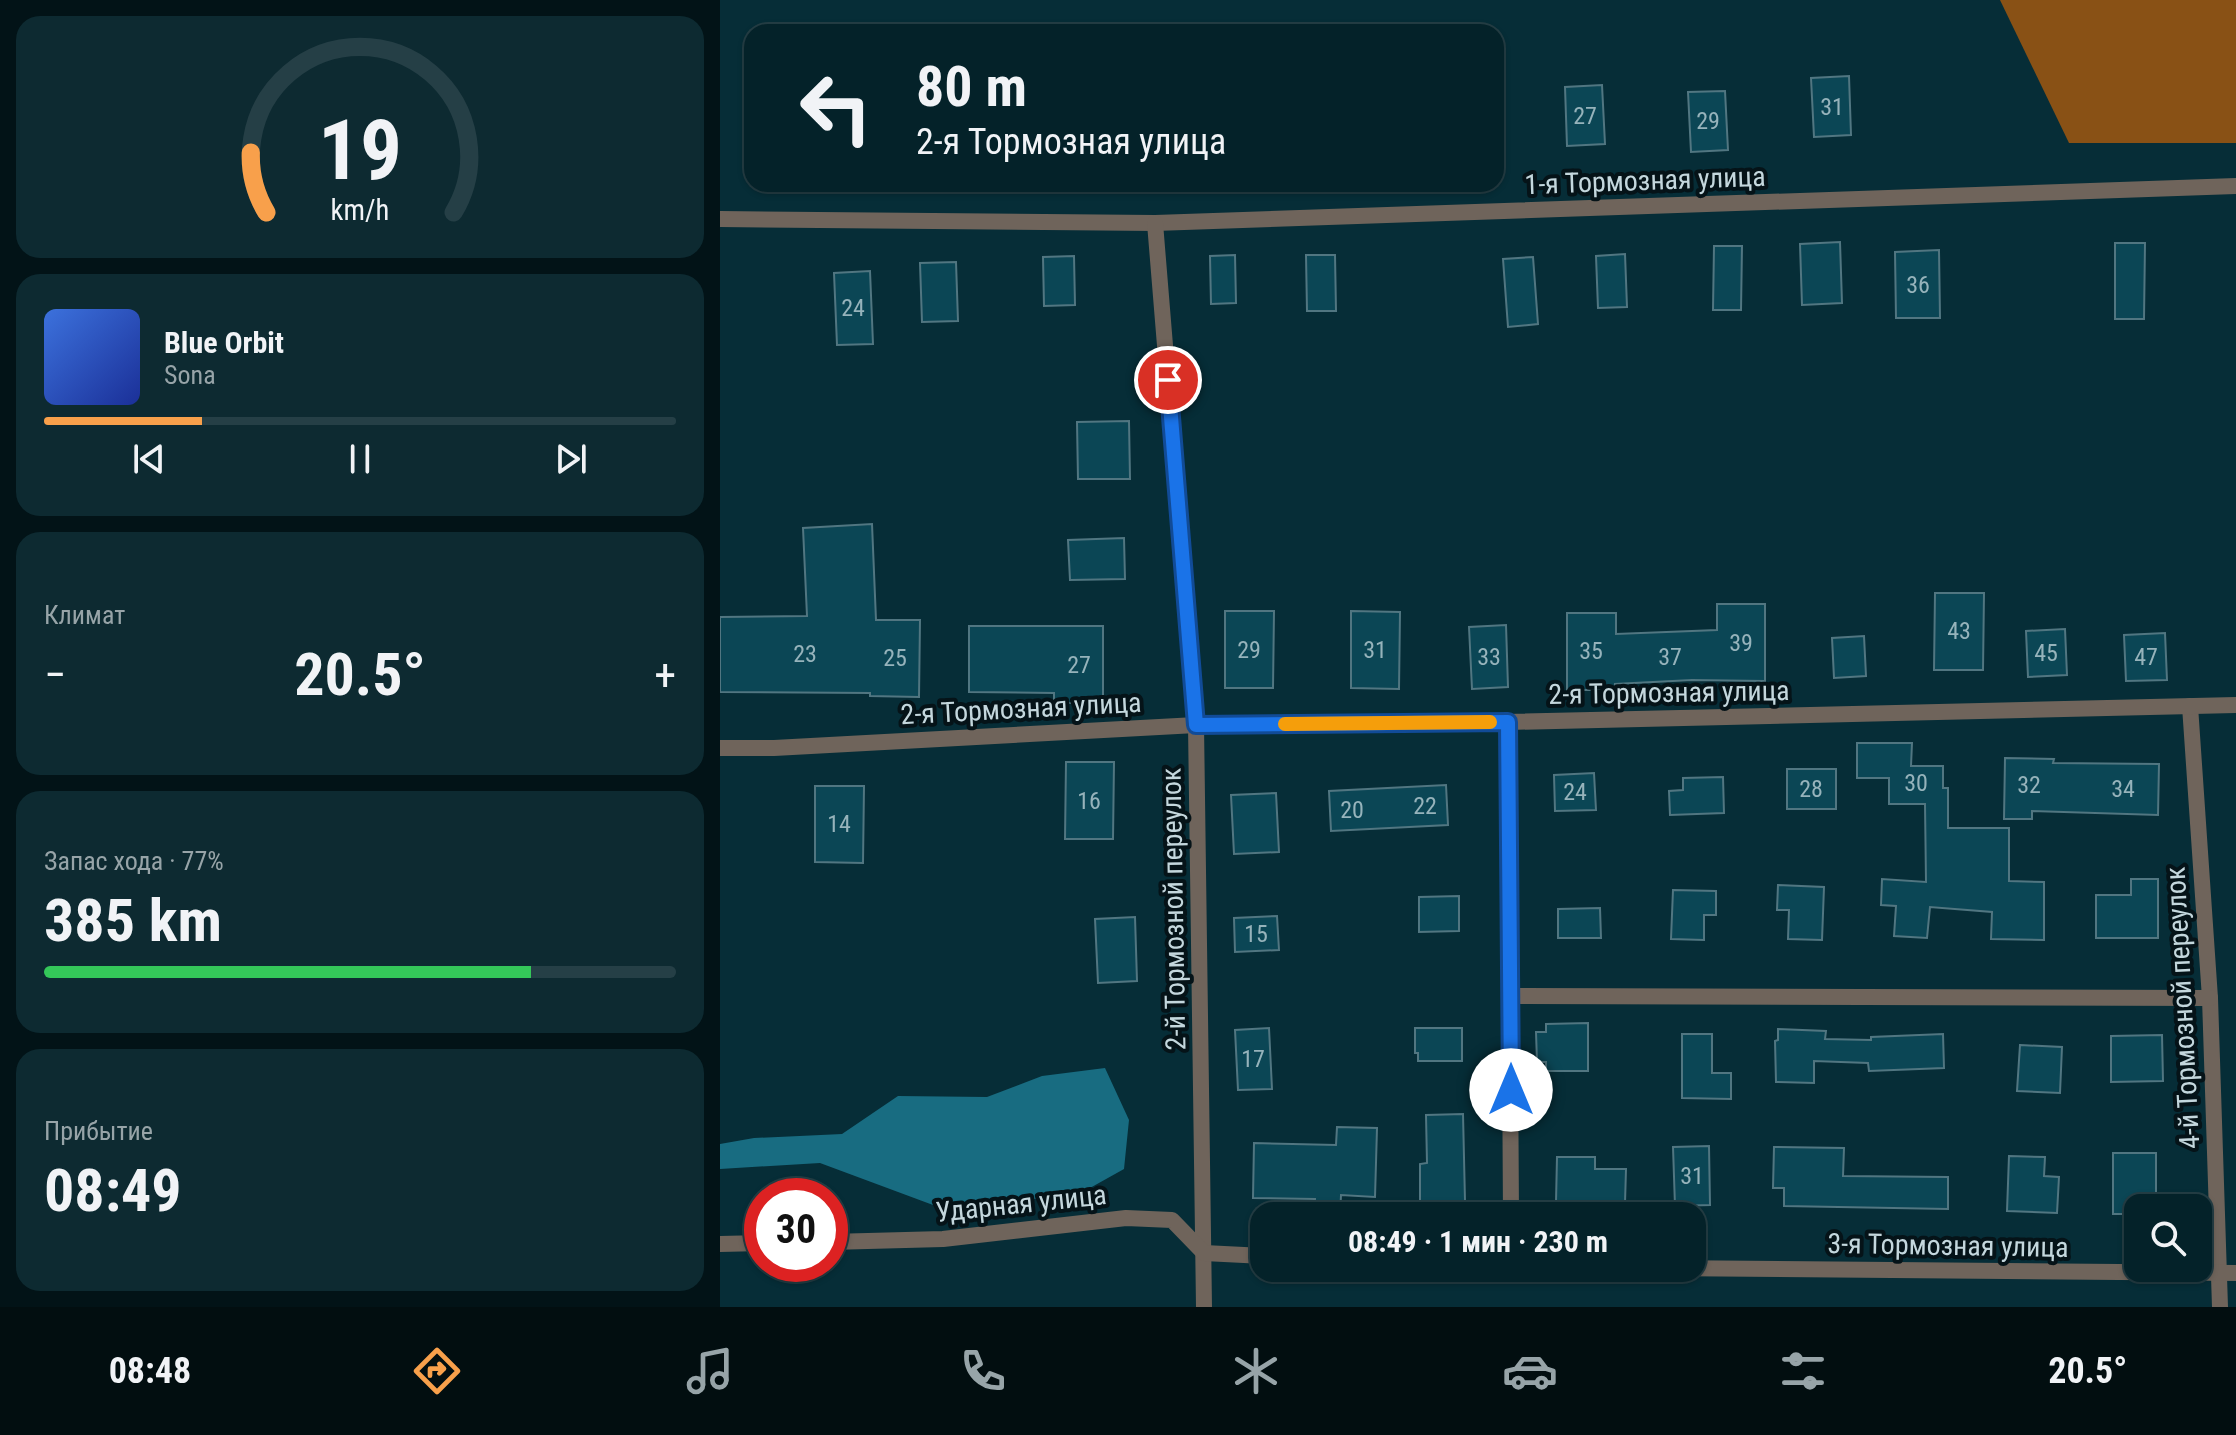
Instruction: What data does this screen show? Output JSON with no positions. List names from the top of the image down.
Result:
{
  "streets": {
    "street": [
      "1-я Тормозная улица",
      "2-я Тормозная улица",
      "2-й Тормозной переулок",
      "4-й Тормозной переулок",
      "Ударная улица",
      "3-я Тормозная улица"
    ]
  },
  "crossings": [
    ["1-я Тормозная улица", "2-й Тормозной переулок"],
    ["2-я Тормозная улица", "2-й Тормозной переулок"],
    ["2-я Тормозная улица", "4-й Тормозной переулок"],
    ["2-й Тормозной переулок", "Ударная улица"],
    ["4-й Тормозной переулок", "3-я Тормозная улица"]
  ],
  "house_numbers": [
    "31",
    "27",
    "29",
    "36",
    "24",
    "43",
    "39",
    "29",
    "31",
    "35",
    "45",
    "23",
    "33",
    "37",
    "47",
    "25",
    "27",
    "30",
    "32",
    "28",
    "34",
    "24",
    "16",
    "22",
    "20",
    "14",
    "15",
    "17",
    "31"
  ],
  "page": {
    "turn": ["80 m", "2-я Тормозная улица"],
    "song": ["Blue Orbit", "Sona"],
    "tile": [
      "Климат",
      ["Запас хода · 77%", "385 km"],
      ["Прибытие", "08:49"]
    ],
    "heat": ["−", "20.5°", "+"],
    "limit": "30",
    "trip": "08:49 · 1 мин · 230 m",
    "tabs": ["08:48", "20.5°"],
    "gauge": ["19", "km/h"]
  }
}
